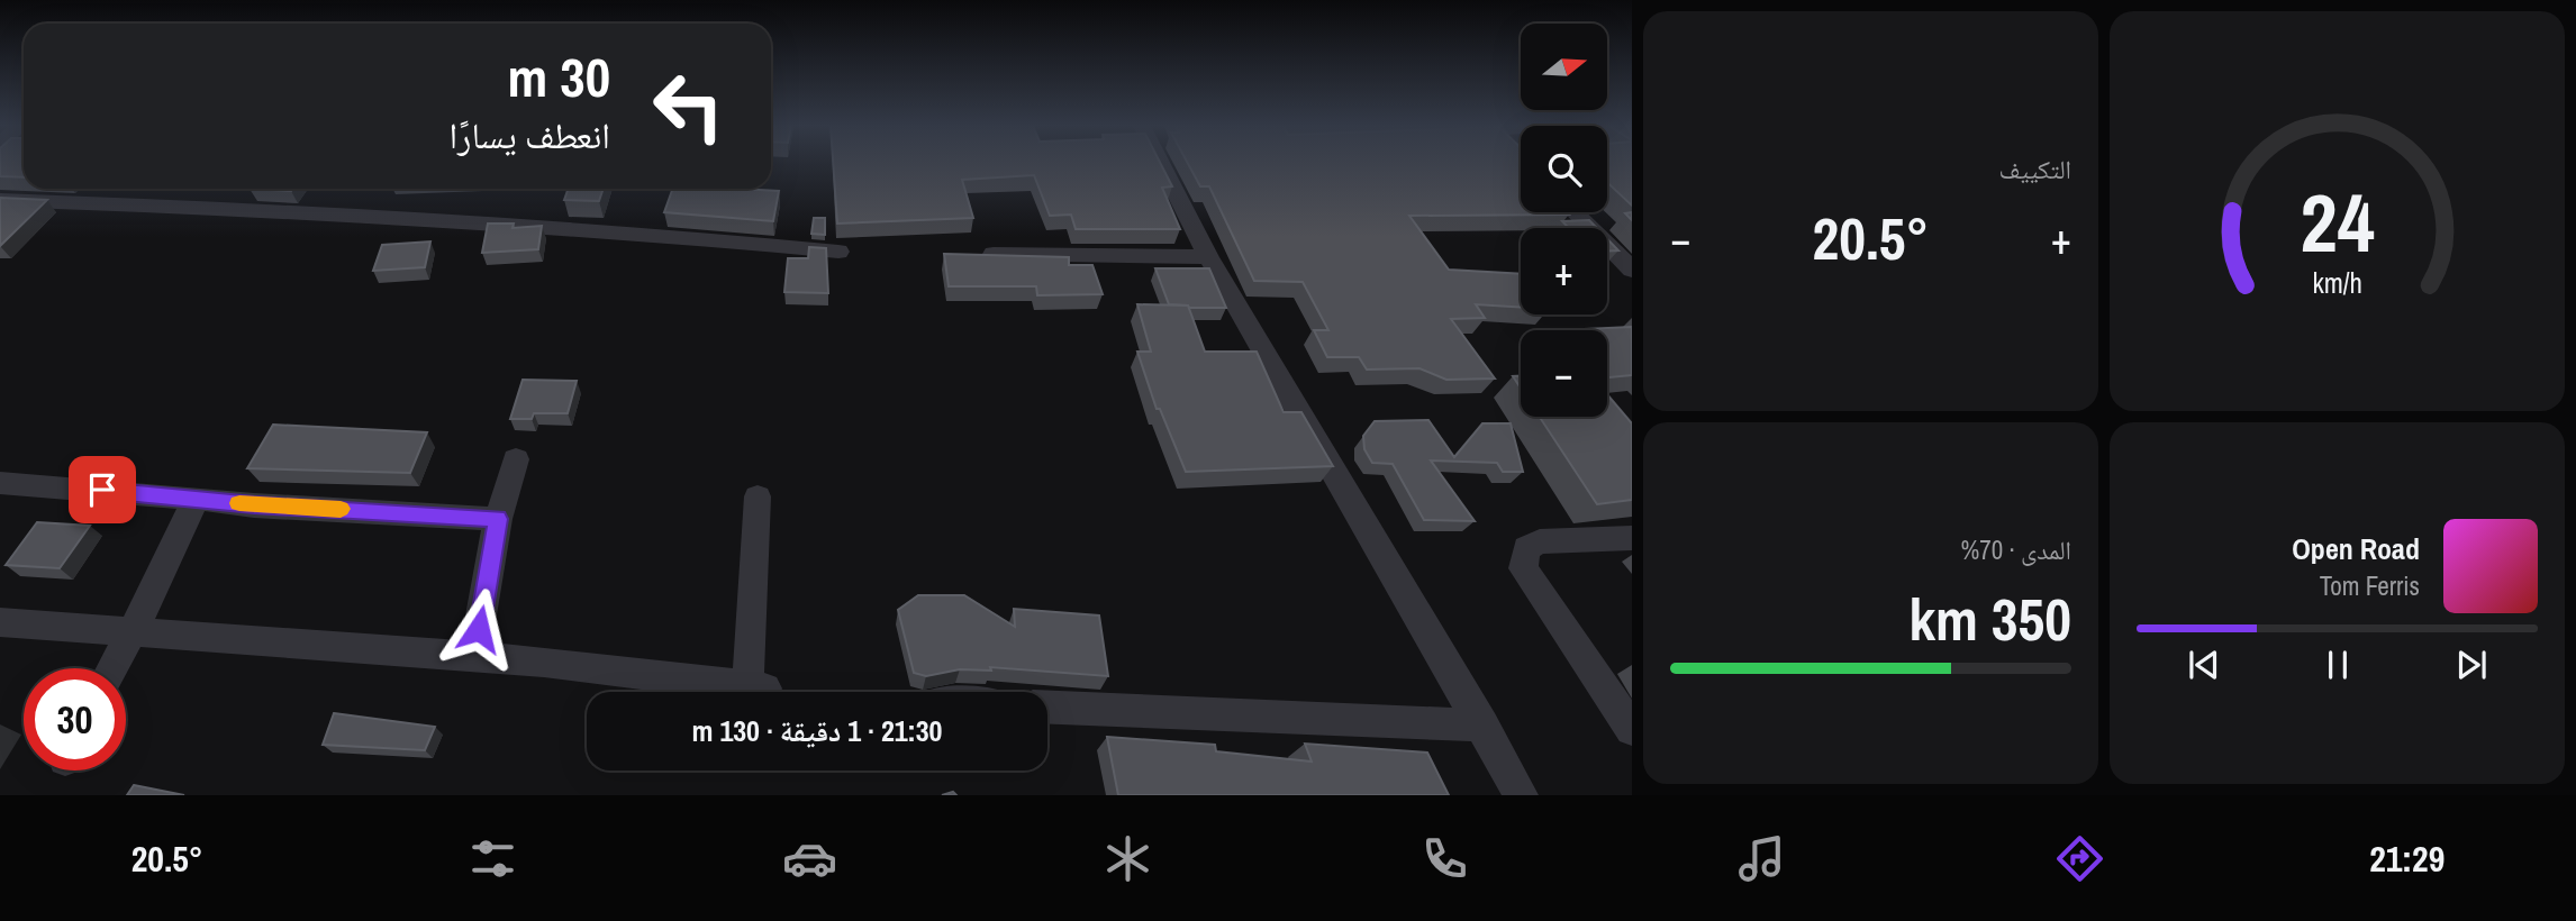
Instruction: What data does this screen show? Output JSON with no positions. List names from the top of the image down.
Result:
{
  "north": "right",
  "page": {
    "tile": [
      "التكييف",
      ["المدى · 70%", "350 km"]
    ],
    "map_buttons": ["+", "−"],
    "turn": ["30 m", "انعطف يسارًا"],
    "heat": ["−", "20.5°", "+"],
    "song": ["Open Road", "Tom Ferris"],
    "limit": "30",
    "trip": "21:30 · 1 دقيقة · 130 m",
    "tabs": ["21:29", "20.5°"],
    "gauge": ["24", "km/h"]
  }
}
